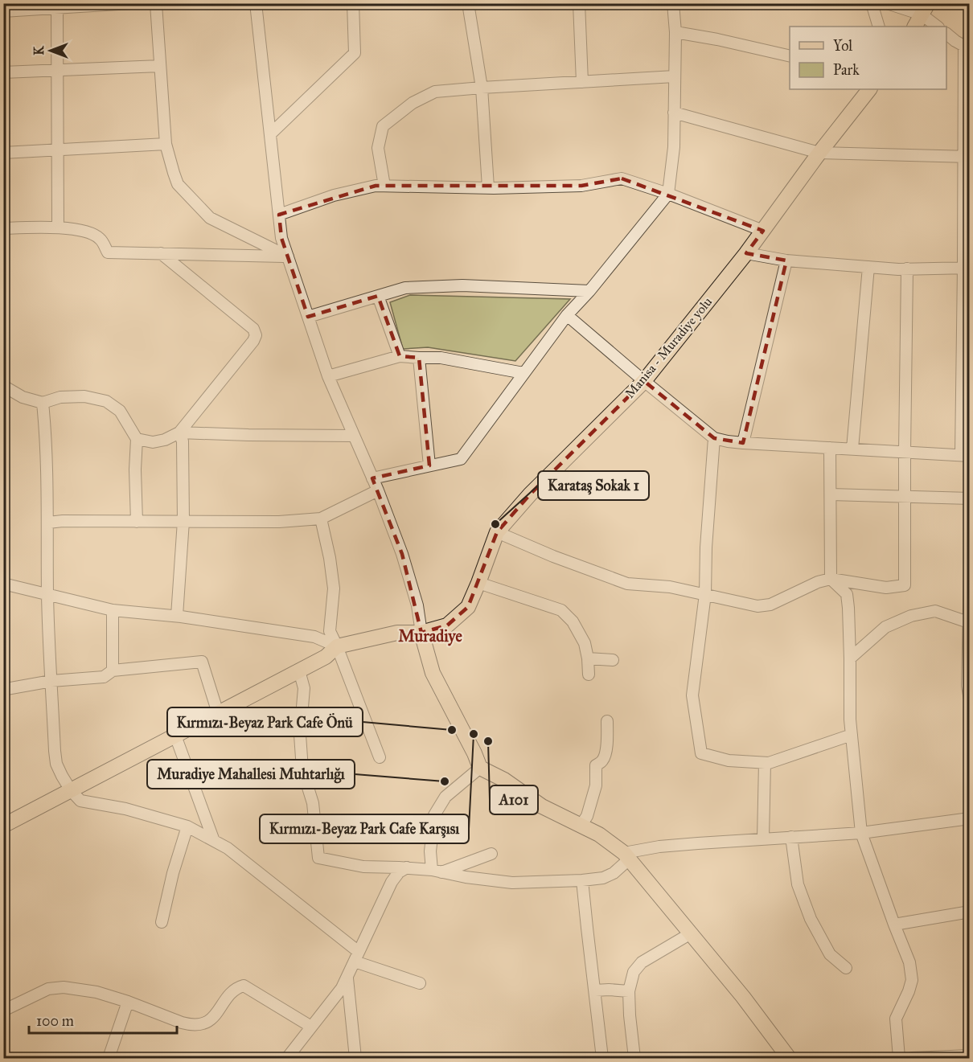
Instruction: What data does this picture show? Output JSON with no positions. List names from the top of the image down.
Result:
{
  "streets": {
    "main road": ["Manisa - Muradiye yolu"]
  },
  "districts": ["Muradiye"],
  "places": [
    "Karataş Sokak 1",
    "Kırmızı-Beyaz Park Cafe Önü",
    "Kırmızı-Beyaz Park Cafe Karşısı",
    "A101",
    "Muradiye Mahallesi Muhtarlığı"
  ],
  "legend": ["Yol", "Park"],
  "scale_bar": "100 m",
  "north": "left"
}
